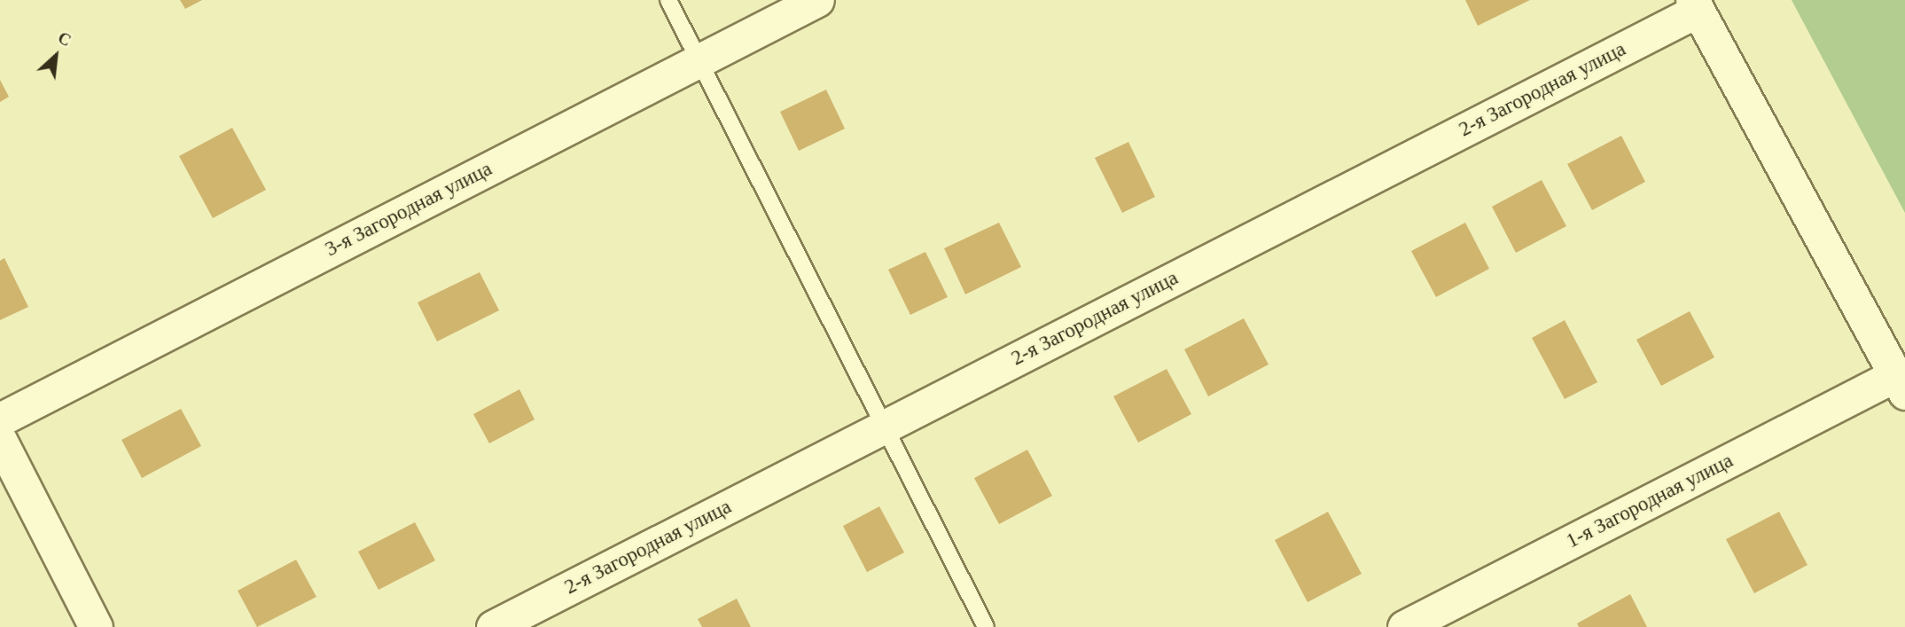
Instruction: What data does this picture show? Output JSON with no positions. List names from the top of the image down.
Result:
{
  "streets": {
    "street": ["2-я Загородная улица", "3-я Загородная улица", "1-я Загородная улица"]
  },
  "north": "top right"
}
